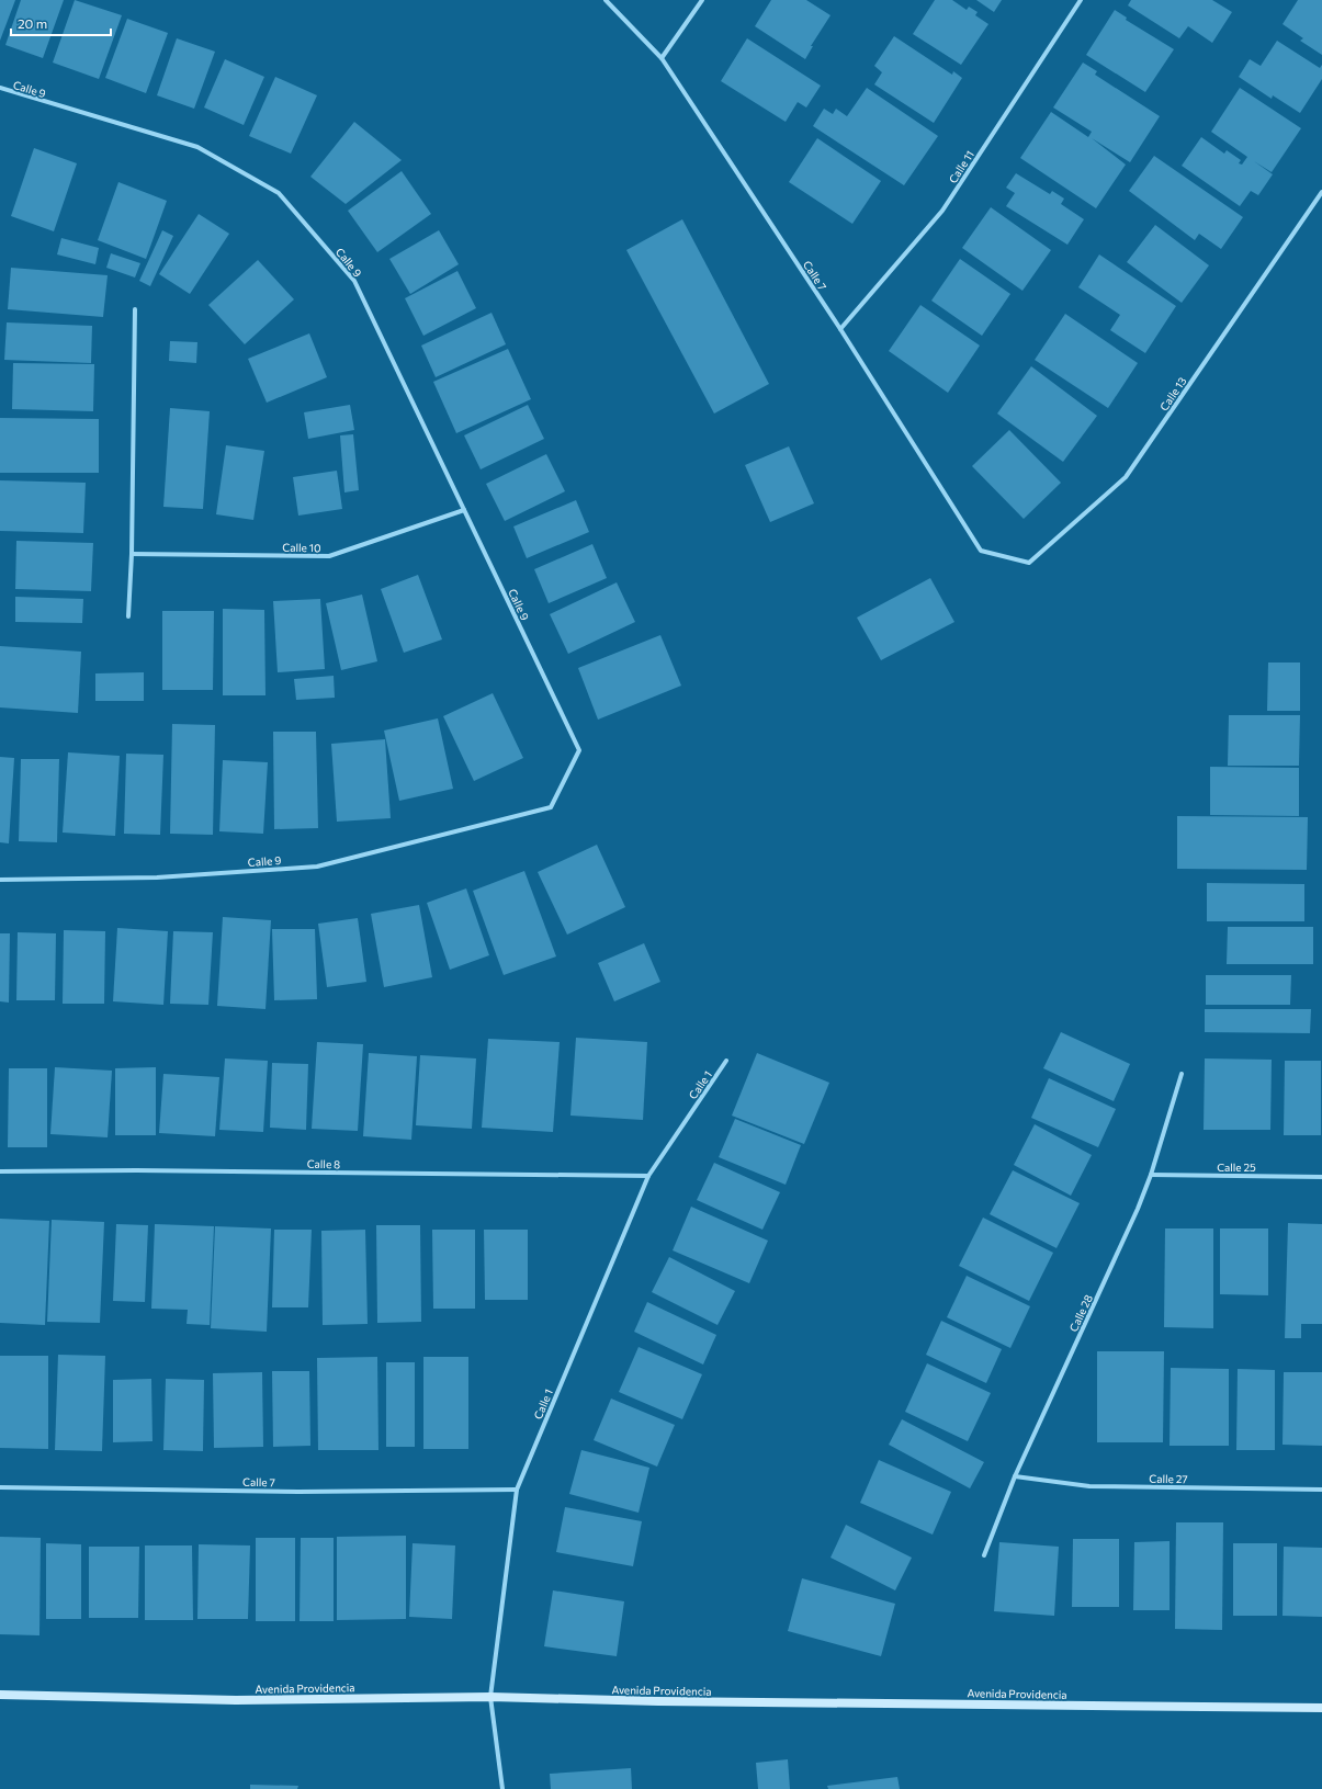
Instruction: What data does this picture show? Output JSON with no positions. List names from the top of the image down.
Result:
{
  "streets": {
    "street": [
      "Calle 9",
      "Calle 11",
      "Calle 7",
      "Calle 13",
      "Calle 10",
      "Calle 1",
      "Calle 8",
      "Calle 25",
      "Calle 28",
      "Calle 27",
      "Avenida Providencia"
    ]
  },
  "crossings": [
    ["Calle 9", "Calle 10"],
    ["Calle 11", "Calle 7"],
    ["Calle 7", "Calle 13"],
    ["Calle 7", "Calle 1"],
    ["Calle 1", "Calle 8"],
    ["Calle 1", "Avenida Providencia"],
    ["Calle 25", "Calle 28"],
    ["Calle 28", "Calle 27"]
  ],
  "scale_bar": "20 m"
}
